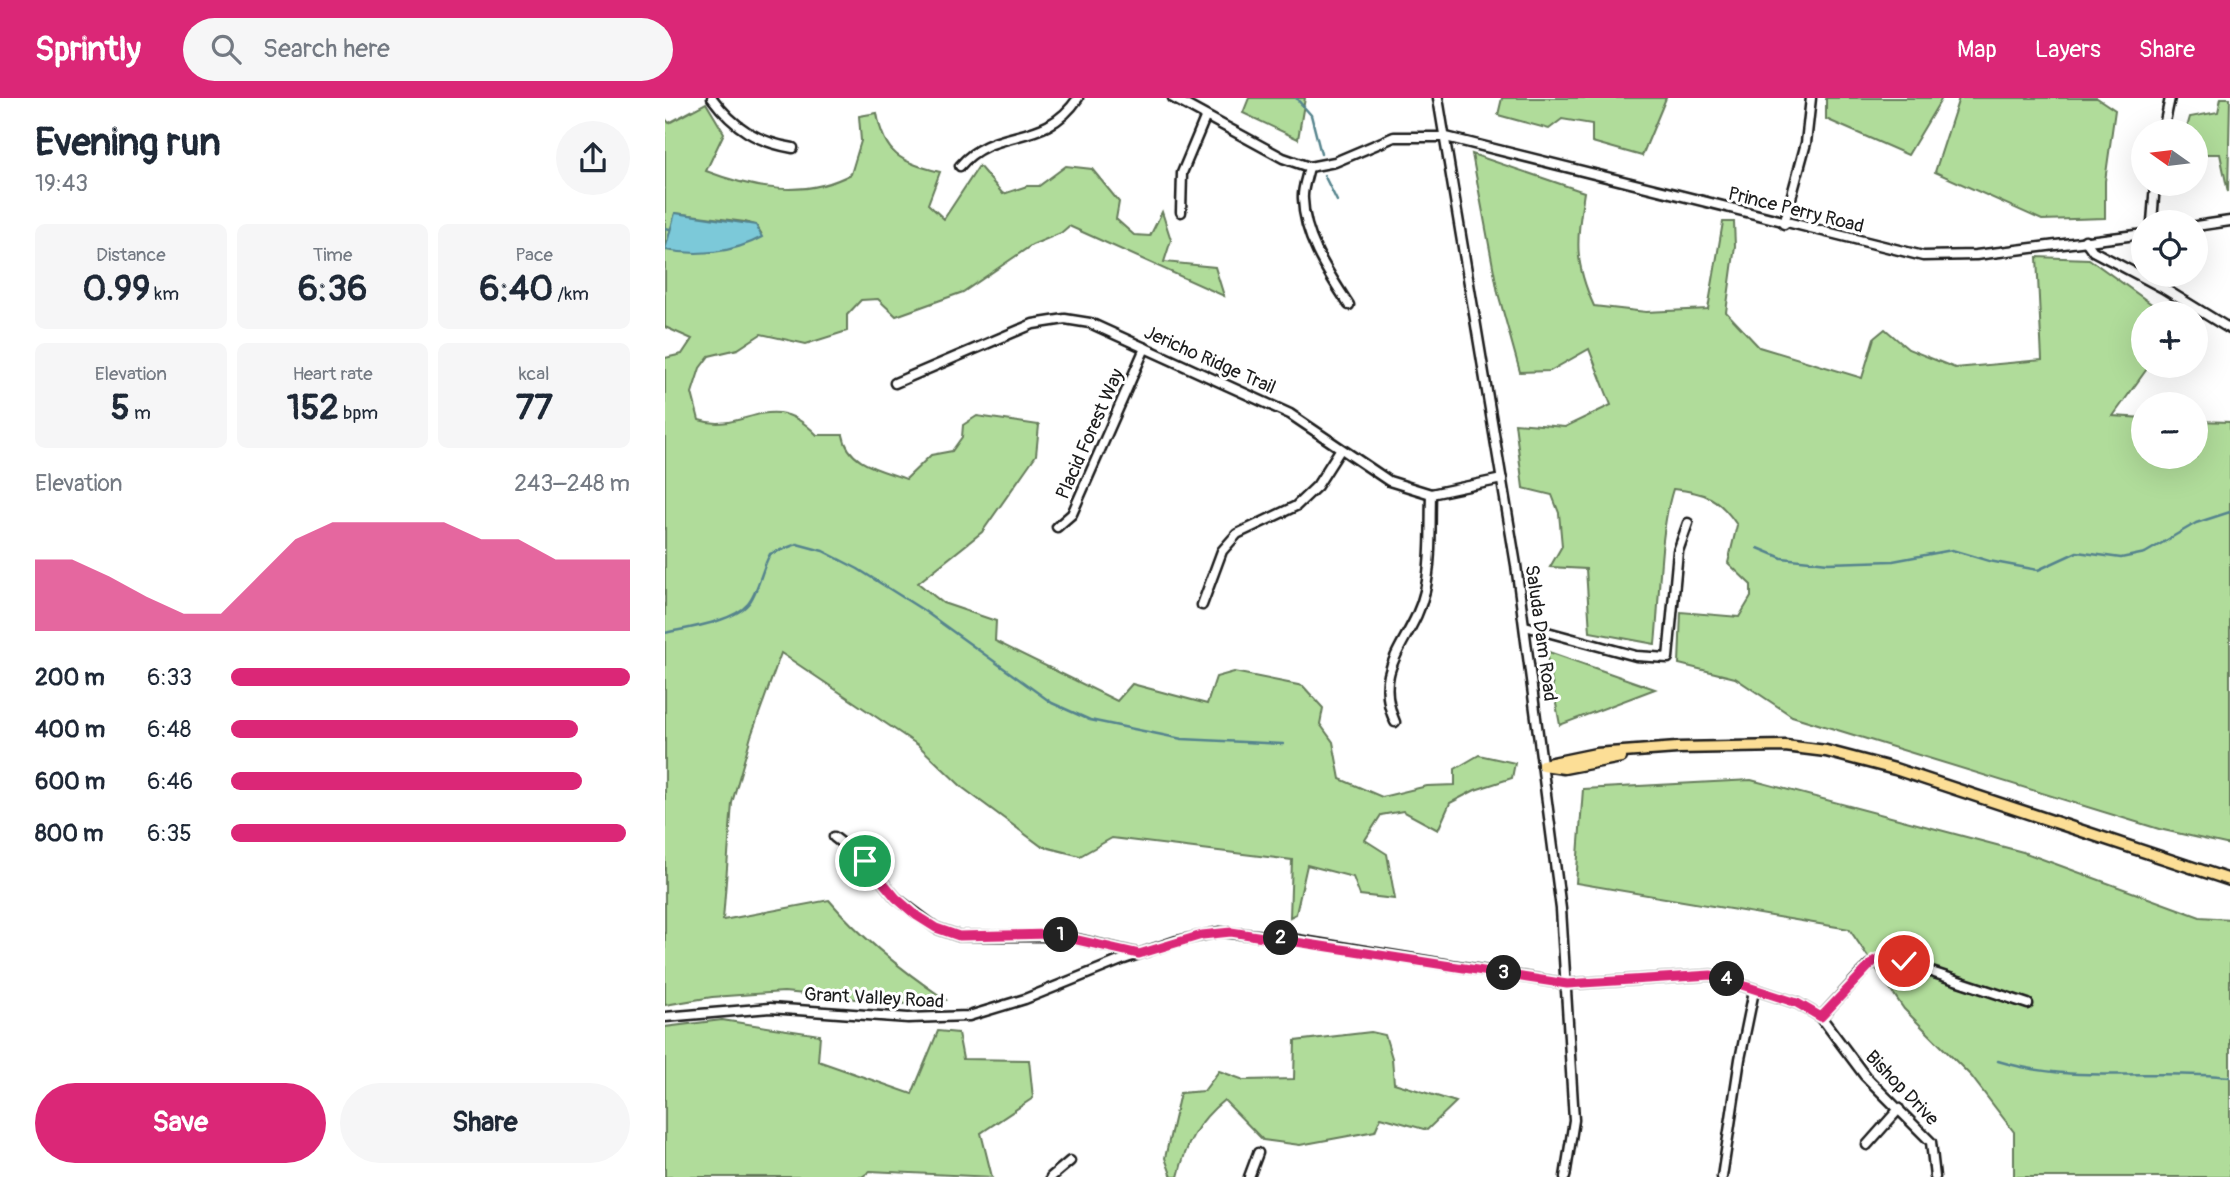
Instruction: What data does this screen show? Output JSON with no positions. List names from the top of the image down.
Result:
{
  "streets": {
    "street": [
      "Prince Perry Road",
      "Jericho Ridge Trail",
      "Placid Forest Way",
      "Saluda Dam Road",
      "Grant Valley Road",
      "Bishop Drive"
    ]
  },
  "crossings": [
    ["Prince Perry Road", "Saluda Dam Road"],
    ["Jericho Ridge Trail", "Placid Forest Way"],
    ["Saluda Dam Road", "Grant Valley Road"],
    ["Saluda Dam Road", "Bishop Drive"],
    ["Grant Valley Road", "Bishop Drive"]
  ],
  "north": "left",
  "page": {
    "header": "Sprintly",
    "search": "Search here",
    "nav": ["Map", "Layers", "Share"],
    "heading": ["Evening run", "19:43"],
    "map_buttons": ["+", "−"],
    "stats": [
      ["Distance", "0.99 km"],
      ["Time", "6:36"],
      ["Pace", "6:40 /km"],
      ["Elevation", "5 m"],
      ["Heart rate", "152 bpm"],
      ["kcal", "77"]
    ],
    "chart": ["Elevation", "243–248 m"],
    "list": [
      {
        "name": "200 m",
        "note": "6:33"
      },
      {
        "name": "400 m",
        "note": "6:48"
      },
      {
        "name": "600 m",
        "note": "6:46"
      },
      {
        "name": "800 m",
        "note": "6:35"
      }
    ],
    "pins": [
      "1",
      "2",
      "3",
      "4"
    ],
    "buttons": ["Save", "Share"]
  }
}
